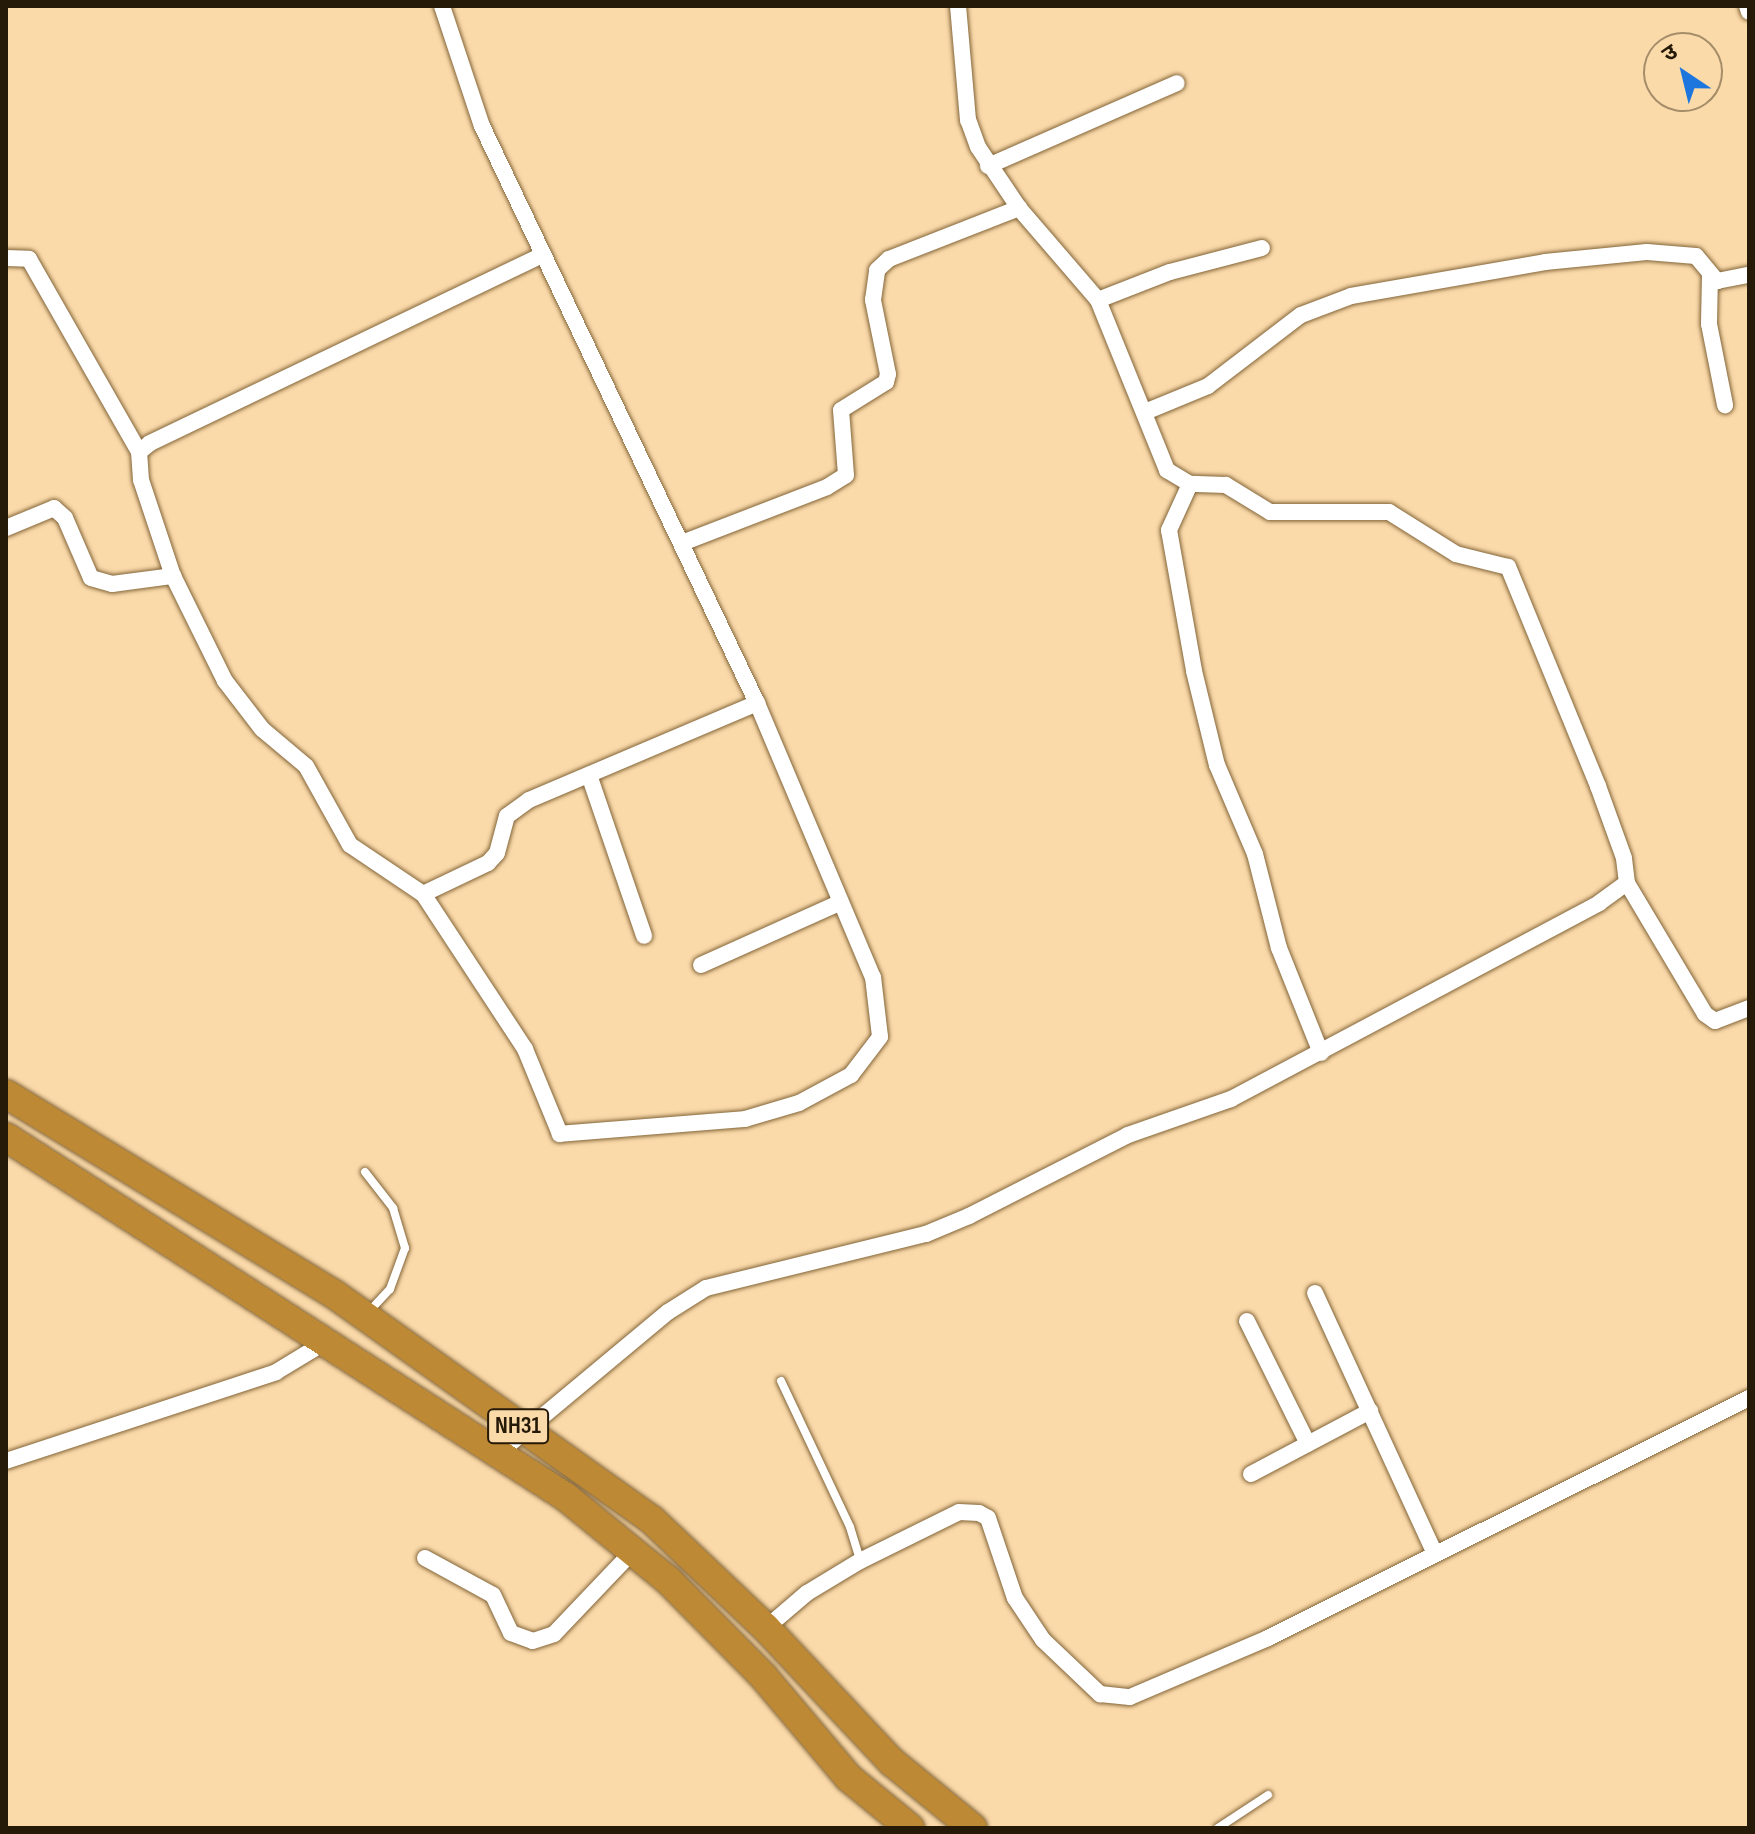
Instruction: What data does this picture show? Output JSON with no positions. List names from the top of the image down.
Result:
{
  "streets": {
    "highway": ["NH31"]
  },
  "north": "top left"
}
